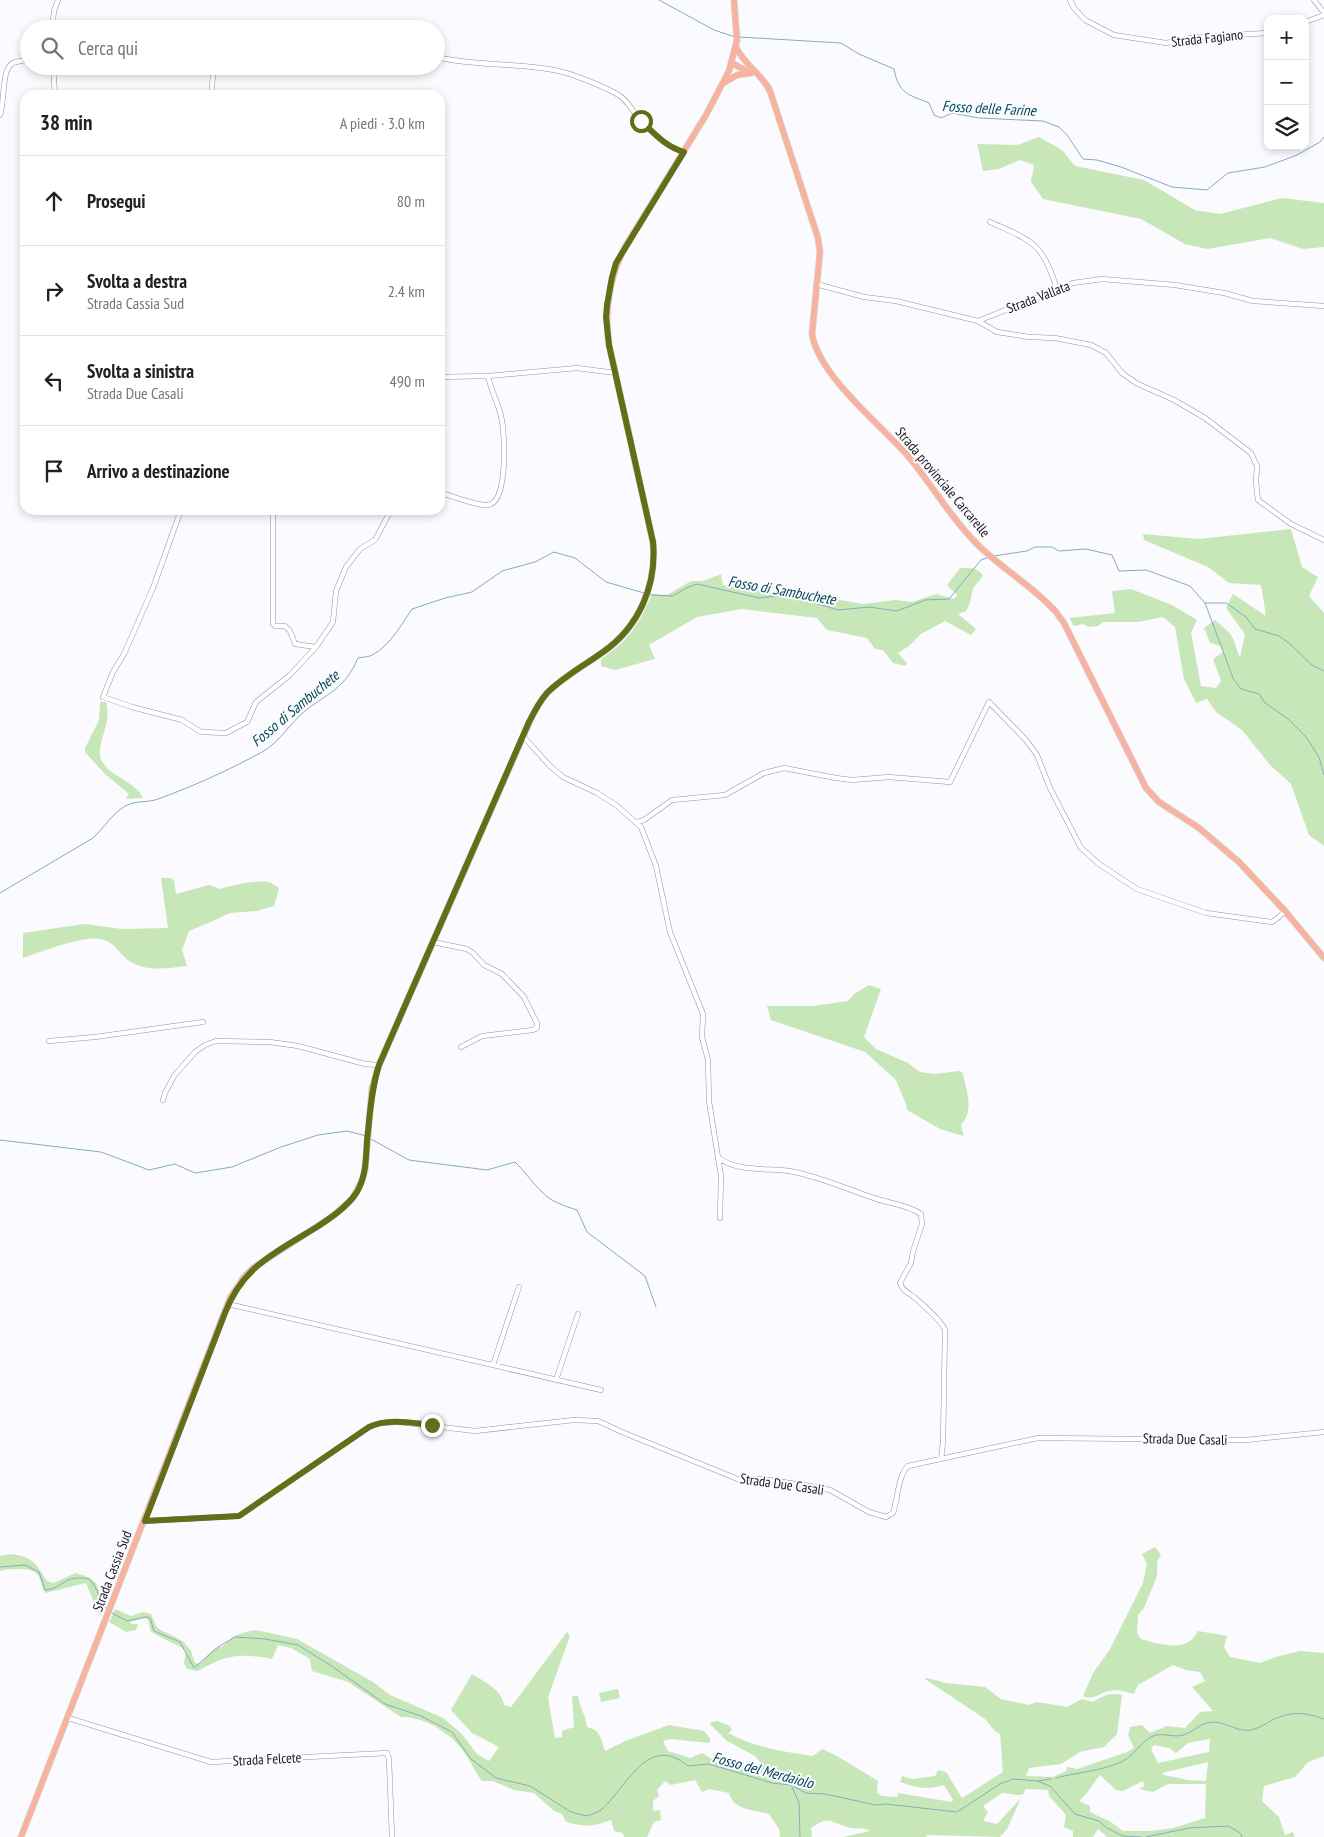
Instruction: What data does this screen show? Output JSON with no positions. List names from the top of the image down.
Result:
{
  "streets": {
    "main road": ["Strada provinciale Carcarelle", "Strada Cassia Sud"],
    "street": [
      "Strada Fagiano",
      "Strada Vallata",
      "Strada Due Casali",
      "Strada Felcete"
    ]
  },
  "crossings": [
    ["Strada provinciale Carcarelle", "Strada Cassia Sud"],
    ["Strada Due Casali", "Strada Cassia Sud"],
    ["Strada Cassia Sud", "Strada Felcete"]
  ],
  "water": ["Fosso delle Farine", "Fosso di Sambuchete", "Fosso del Merdaiolo"],
  "page": {
    "map_buttons": ["+", "−"],
    "search": "Cerca qui",
    "heading": ["38 min", "A piedi · 3.0 km"],
    "list": [
      ["Prosegui", "80 m"],
      ["Svolta a destra", "Strada Cassia Sud", "2.4 km"],
      ["Svolta a sinistra", "Strada Due Casali", "490 m"],
      "Arrivo a destinazione"
    ]
  }
}
